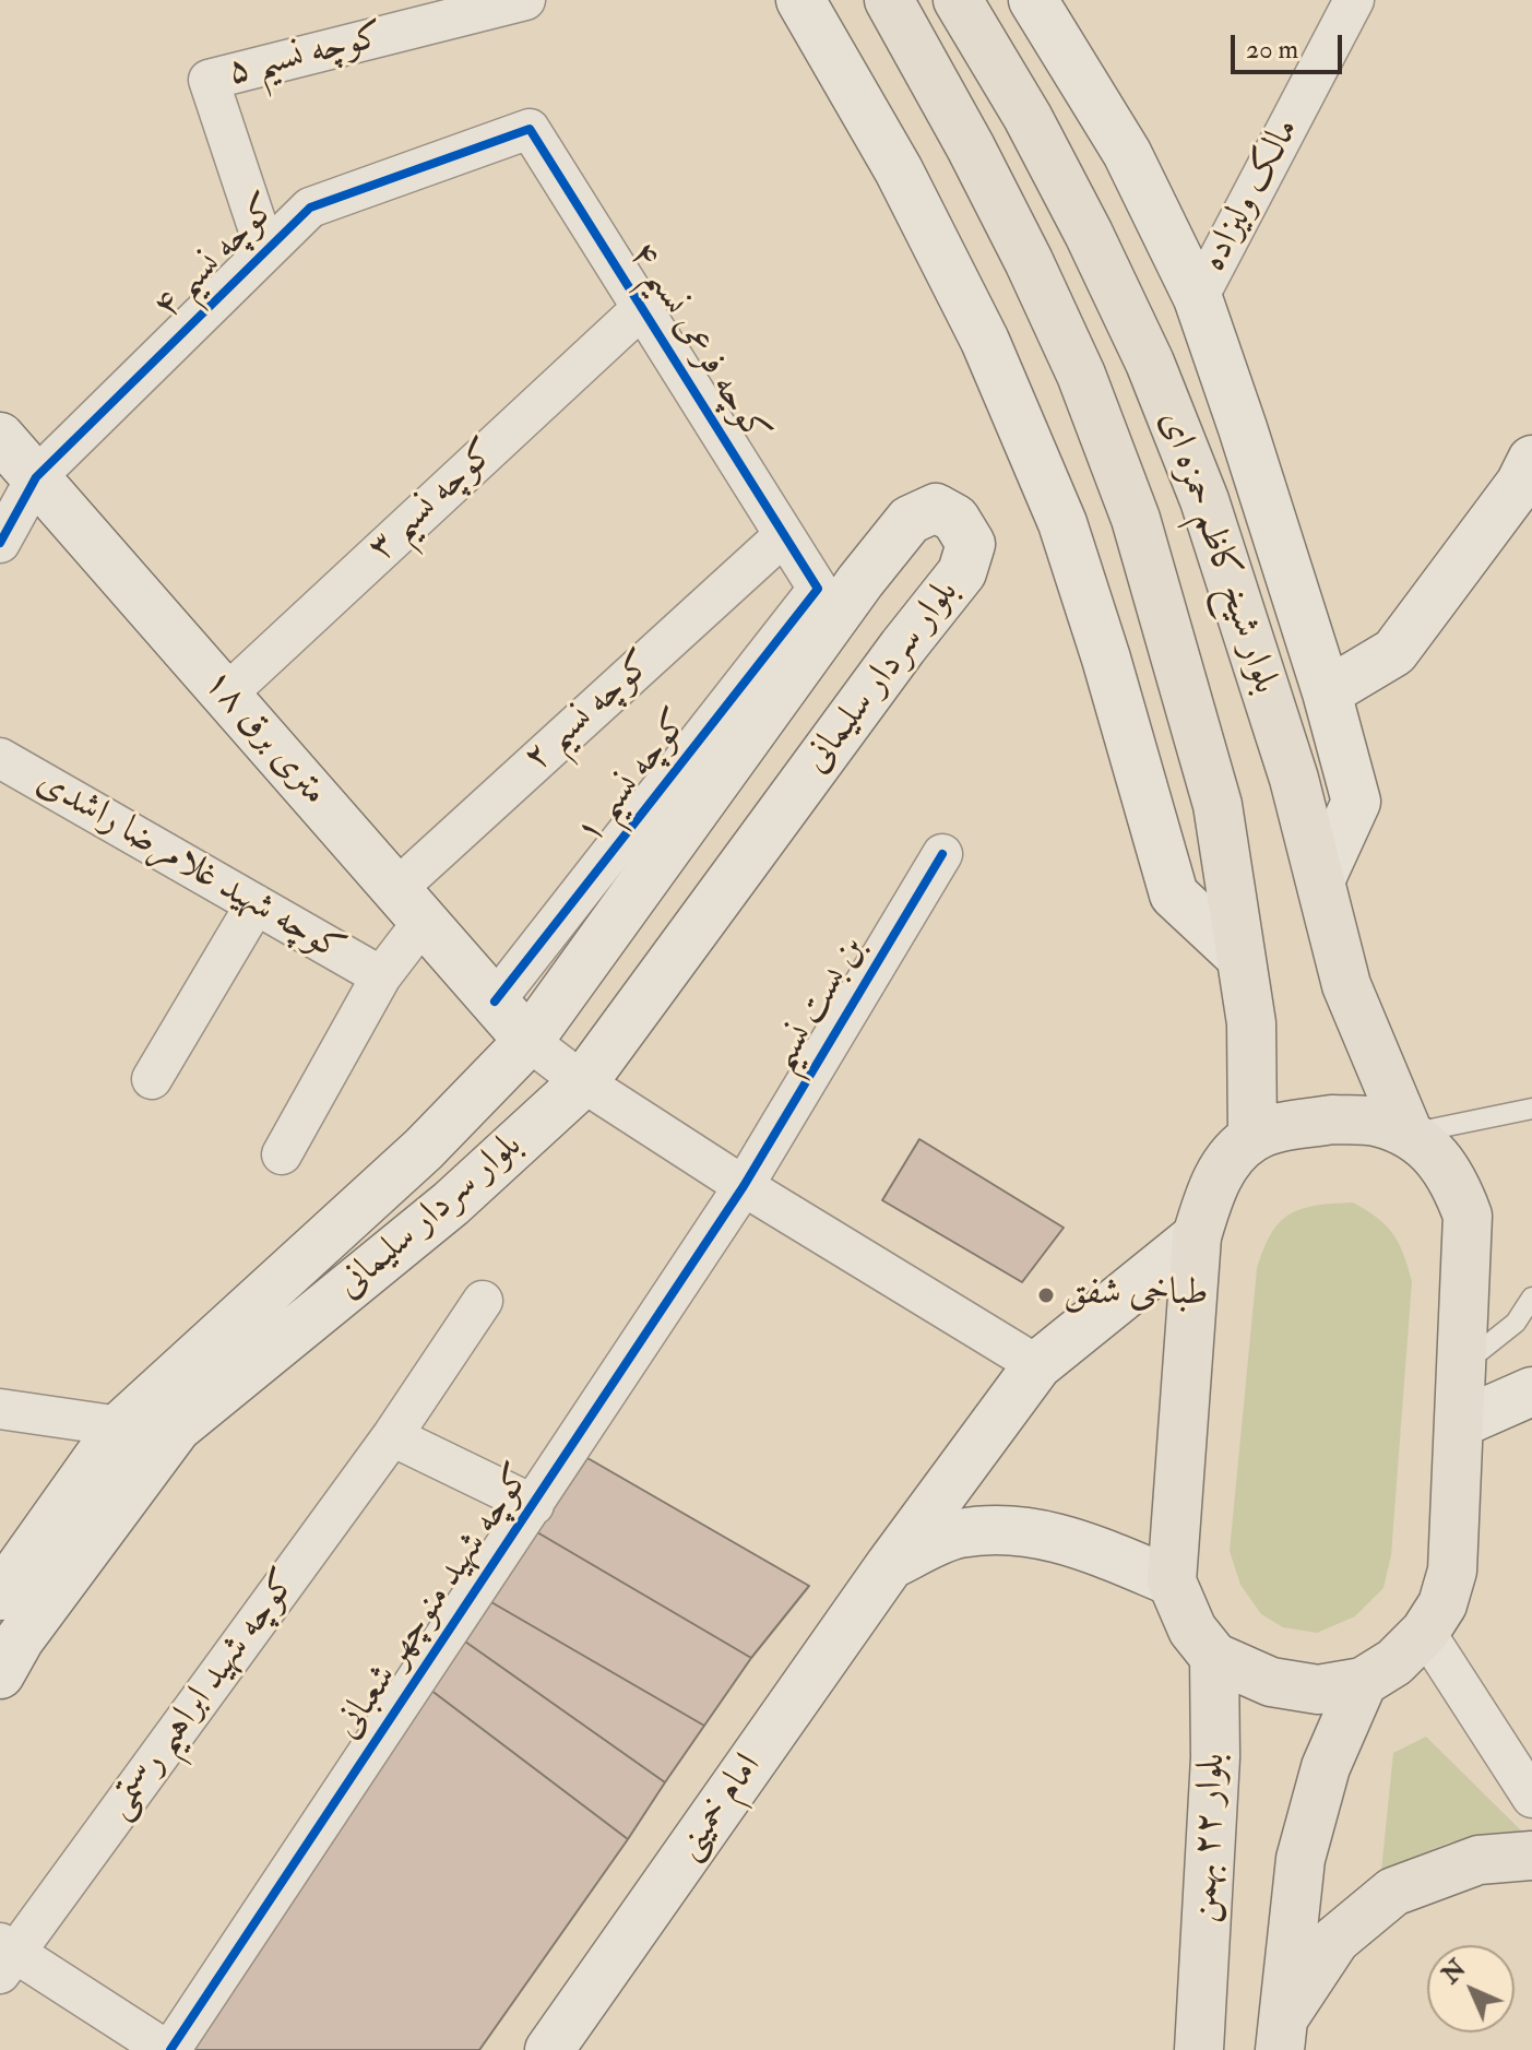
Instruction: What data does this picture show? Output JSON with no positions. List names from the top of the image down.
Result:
{
  "streets": {
    "main road": [
      "بلوار شیخ کاظم حمزه ای",
      "بلوار سردار سلیمانی",
      "۱۸ متری برق",
      "امام خمینی",
      "بلوار ۲۲ بهمن"
    ],
    "street": [
      "کوچه نسیم ۵",
      "مالک ولیزاده",
      "کوچه نسیم ۴",
      "کوچه فرعی نسیم ۴",
      "کوچه نسیم ۳",
      "کوچه نسیم ۲",
      "کوچه نسیم ۱",
      "کوچه شهید غلامرضا راشدی",
      "بن بست نسیم",
      "کوچه شهید منوچهر شعبانی",
      "کوچه شهید ابراهیم رستمی"
    ]
  },
  "crossings": [
    ["کوچه نسیم ۵", "کوچه نسیم ۴"],
    ["کوچه نسیم ۴", "کوچه فرعی نسیم ۴"],
    ["کوچه نسیم ۴", "۱۸ متری برق"],
    ["کوچه فرعی نسیم ۴", "کوچه نسیم ۳"],
    ["کوچه فرعی نسیم ۴", "کوچه نسیم ۲"],
    ["کوچه فرعی نسیم ۴", "کوچه نسیم ۱"],
    ["کوچه نسیم ۳", "۱۸ متری برق"],
    ["بلوار سردار سلیمانی", "۱۸ متری برق"],
    ["کوچه نسیم ۲", "۱۸ متری برق"],
    ["کوچه نسیم ۲", "کوچه شهید غلامرضا راشدی"],
    ["۱۸ متری برق", "کوچه نسیم ۱"],
    ["بن بست نسیم", "کوچه شهید منوچهر شعبانی"]
  ],
  "places": ["طباخی شفق"],
  "scale_bar": "20 m",
  "north": "top left"
}
